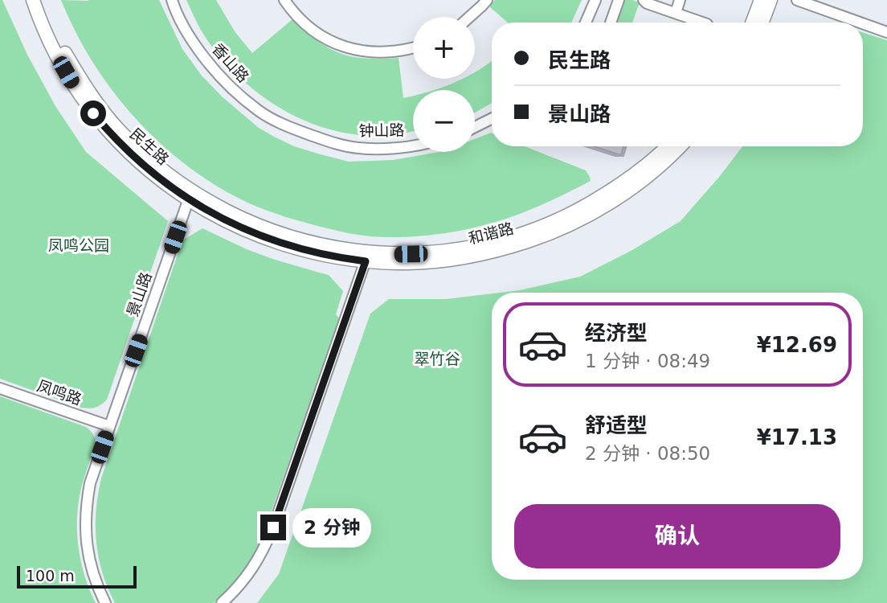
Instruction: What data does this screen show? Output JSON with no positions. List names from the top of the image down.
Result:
{
  "streets": {
    "main road": ["民生路", "和谐路"],
    "street": [
      "香山路",
      "钟山路",
      "景山路",
      "凤鸣路"
    ]
  },
  "crossings": [
    ["香山路", "钟山路"],
    ["民生路", "和谐路"],
    ["民生路", "景山路"],
    ["景山路", "凤鸣路"]
  ],
  "parks": ["凤鸣公园", "翠竹谷"],
  "scale_bar": "100 m",
  "page": {
    "map_buttons": ["+", "−"],
    "banner": ["民生路", "景山路"],
    "list": [
      {
        "name": "经济型",
        "note": "1 分钟 · 08:49",
        "value": "¥12.69"
      },
      {
        "name": "舒适型",
        "note": "2 分钟 · 08:50",
        "value": "¥17.13"
      }
    ],
    "buttons": "确认",
    "bubble": "2 分钟",
    "scale": "100 m"
  }
}
